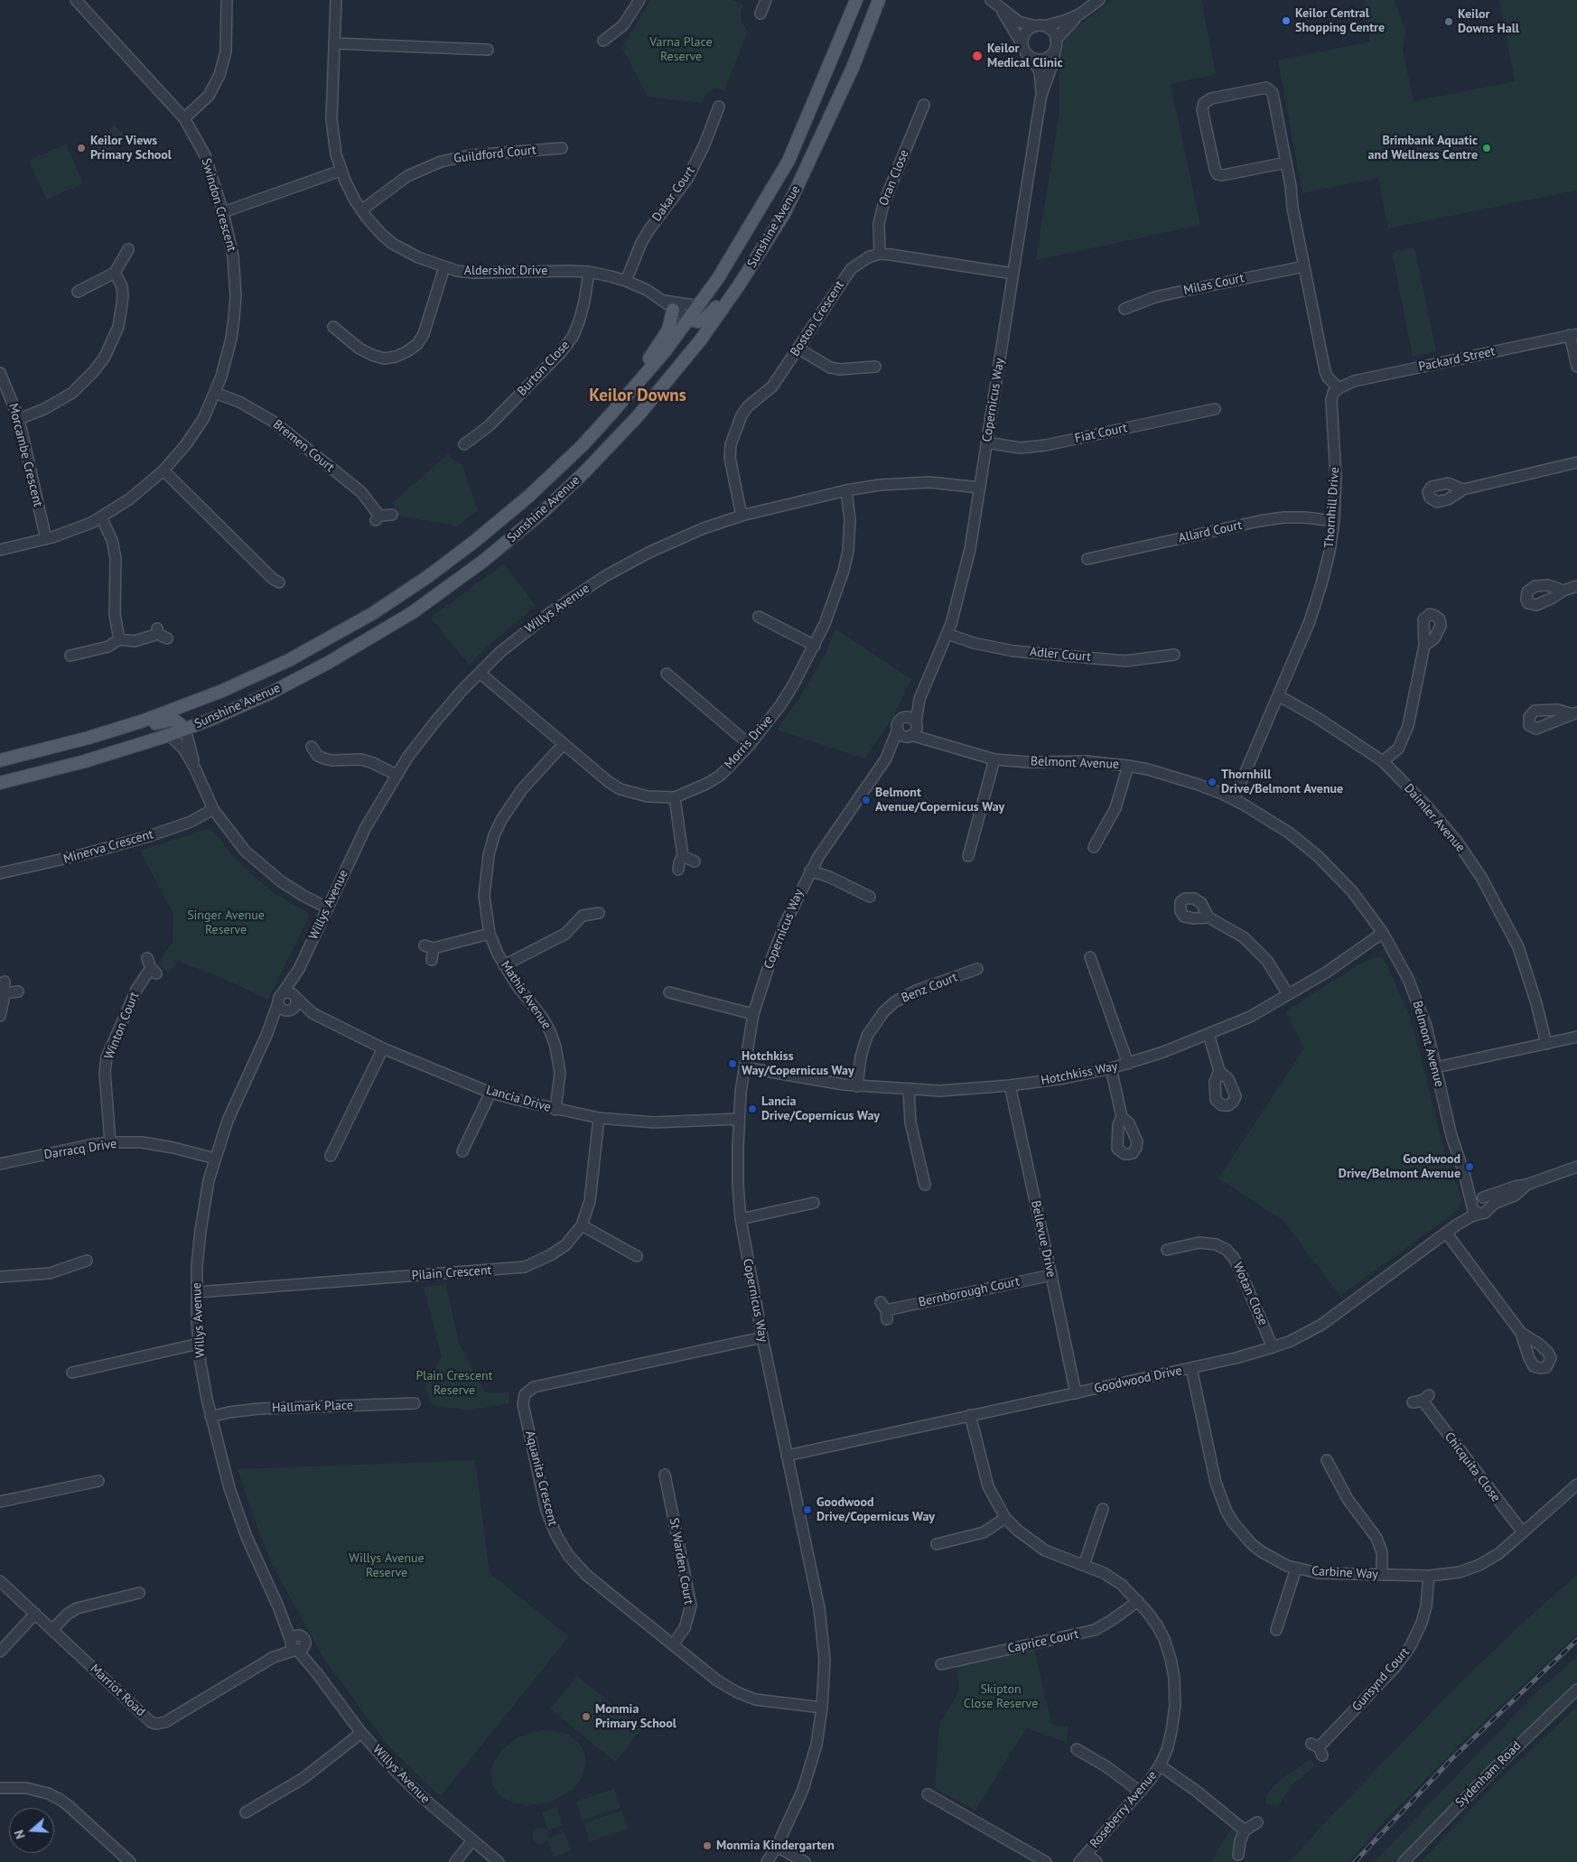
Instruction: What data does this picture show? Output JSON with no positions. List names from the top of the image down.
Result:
{
  "streets": {
    "main road": ["Sunshine Avenue"],
    "street": [
      "Guildford Court",
      "Oran Close",
      "Dakar Court",
      "Swindon Crescent",
      "Aldershot Drive",
      "Milas Court",
      "Boston Crescent",
      "Packard Street",
      "Burton Close",
      "Copernicus Way",
      "Fiat Court",
      "Bremen Court",
      "Morcambe Crescent",
      "Thornhill Drive",
      "Allard Court",
      "Willys Avenue",
      "Adler Court",
      "Morris Drive",
      "Belmont Avenue",
      "Daimler Avenue",
      "Minerva Crescent",
      "Benz Court",
      "Mathis Avenue",
      "Winton Court",
      "Hotchkiss Way",
      "Lancia Drive",
      "Darracq Drive",
      "Bellevue Drive",
      "Pilain Crescent",
      "Bernborough Court",
      "Wotan Close",
      "Goodwood Drive",
      "Hallmark Place",
      "Chicquita Close",
      "Aquanita Crescent",
      "St Warden Court",
      "Carbine Way",
      "Caprice Court",
      "Gunsynd Court",
      "Marriot Road",
      "Sydenham Road",
      "Roseberry Avenue"
    ]
  },
  "crossings": [
    ["Guildford Court", "Aldershot Drive"],
    ["Oran Close", "Boston Crescent"],
    ["Dakar Court", "Aldershot Drive"],
    ["Swindon Crescent", "Bremen Court"],
    ["Swindon Crescent", "Morcambe Crescent"],
    ["Sunshine Avenue", "Aldershot Drive"],
    ["Aldershot Drive", "Burton Close"],
    ["Boston Crescent", "Copernicus Way"],
    ["Boston Crescent", "Willys Avenue"],
    ["Packard Street", "Thornhill Drive"],
    ["Copernicus Way", "Fiat Court"],
    ["Copernicus Way", "Willys Avenue"],
    ["Copernicus Way", "Adler Court"],
    ["Copernicus Way", "Belmont Avenue"],
    ["Copernicus Way", "Hotchkiss Way"],
    ["Copernicus Way", "Lancia Drive"],
    ["Copernicus Way", "Goodwood Drive"],
    ["Copernicus Way", "Aquanita Crescent"],
    ["Thornhill Drive", "Allard Court"],
    ["Thornhill Drive", "Belmont Avenue"],
    ["Thornhill Drive", "Daimler Avenue"],
    ["Willys Avenue", "Morris Drive"],
    ["Willys Avenue", "Lancia Drive"],
    ["Willys Avenue", "Darracq Drive"],
    ["Willys Avenue", "Pilain Crescent"],
    ["Willys Avenue", "Hallmark Place"],
    ["Willys Avenue", "Marriot Road"],
    ["Morris Drive", "Mathis Avenue"],
    ["Belmont Avenue", "Hotchkiss Way"],
    ["Belmont Avenue", "Goodwood Drive"],
    ["Benz Court", "Hotchkiss Way"],
    ["Mathis Avenue", "Lancia Drive"],
    ["Winton Court", "Darracq Drive"],
    ["Hotchkiss Way", "Bellevue Drive"],
    ["Lancia Drive", "Pilain Crescent"],
    ["Bellevue Drive", "Bernborough Court"],
    ["Bellevue Drive", "Goodwood Drive"],
    ["Wotan Close", "Goodwood Drive"],
    ["Goodwood Drive", "Carbine Way"],
    ["Goodwood Drive", "Roseberry Avenue"],
    ["Chicquita Close", "Carbine Way"],
    ["Aquanita Crescent", "St Warden Court"],
    ["Carbine Way", "Gunsynd Court"],
    ["Caprice Court", "Roseberry Avenue"]
  ],
  "districts": ["Keilor Downs"],
  "parks": [
    "Varna Place Reserve",
    "Singer Avenue Reserve",
    "Plain Crescent Reserve",
    "Willys Avenue Reserve",
    "Skipton Close Reserve"
  ],
  "places": [
    "Keilor Central Shopping Centre",
    "Keilor Downs Hall",
    "Keilor Medical Clinic",
    "Keilor Views Primary School",
    "Brimbank Aquatic and Wellness Centre",
    "Thornhill Drive/Belmont Avenue",
    "Belmont Avenue/Copernicus Way",
    "Hotchkiss Way/Copernicus Way",
    "Lancia Drive/Copernicus Way",
    "Goodwood Drive/Belmont Avenue",
    "Goodwood Drive/Copernicus Way",
    "Monmia Primary School",
    "Monmia Kindergarten"
  ],
  "north": "left"
}
